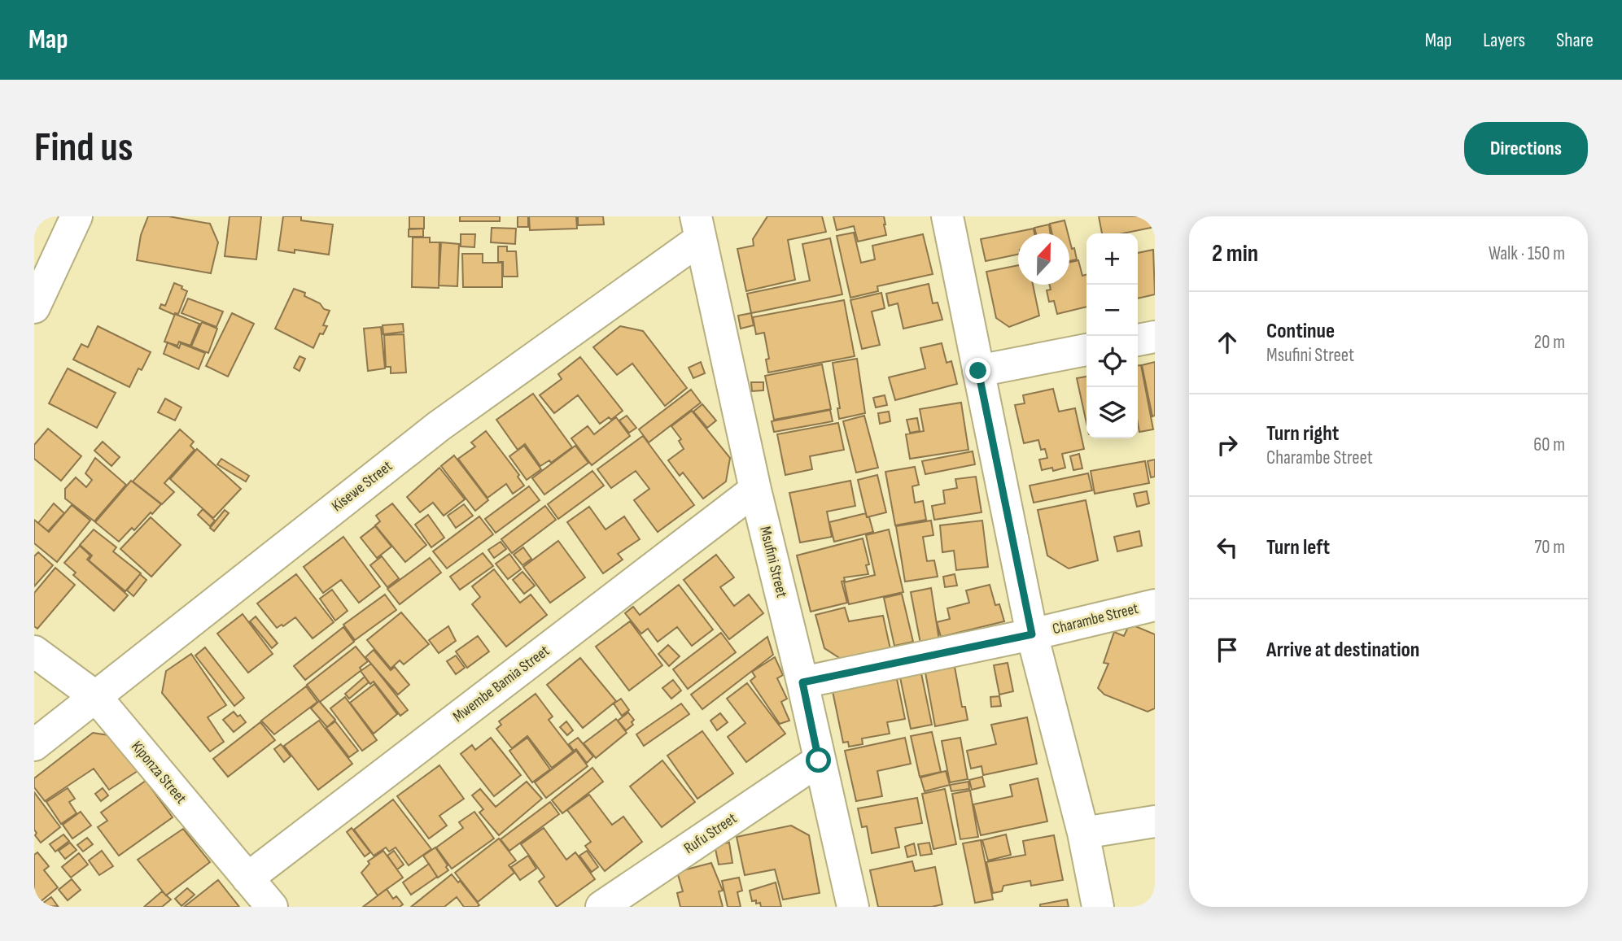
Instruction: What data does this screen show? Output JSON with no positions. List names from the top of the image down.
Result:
{
  "streets": {
    "street": [
      "Kisewe Street",
      "Msufini Street",
      "Charambe Street",
      "Mwembe Bamia Street",
      "Kiponza Street",
      "Rufu Street"
    ]
  },
  "crossings": [
    ["Kisewe Street", "Msufini Street"],
    ["Kisewe Street", "Kiponza Street"],
    ["Msufini Street", "Charambe Street"],
    ["Msufini Street", "Mwembe Bamia Street"],
    ["Msufini Street", "Rufu Street"],
    ["Mwembe Bamia Street", "Kiponza Street"]
  ],
  "north": "top",
  "page": {
    "header": "Map",
    "nav": ["Map", "Layers", "Share"],
    "buttons": "Directions",
    "title": "Find us",
    "heading": ["2 min", "Walk · 150 m"],
    "map_buttons": ["+", "−"],
    "list": [
      ["Continue", "Msufini Street", "20 m"],
      ["Turn right", "Charambe Street", "60 m"],
      ["Turn left", "70 m"],
      "Arrive at destination"
    ]
  }
}
